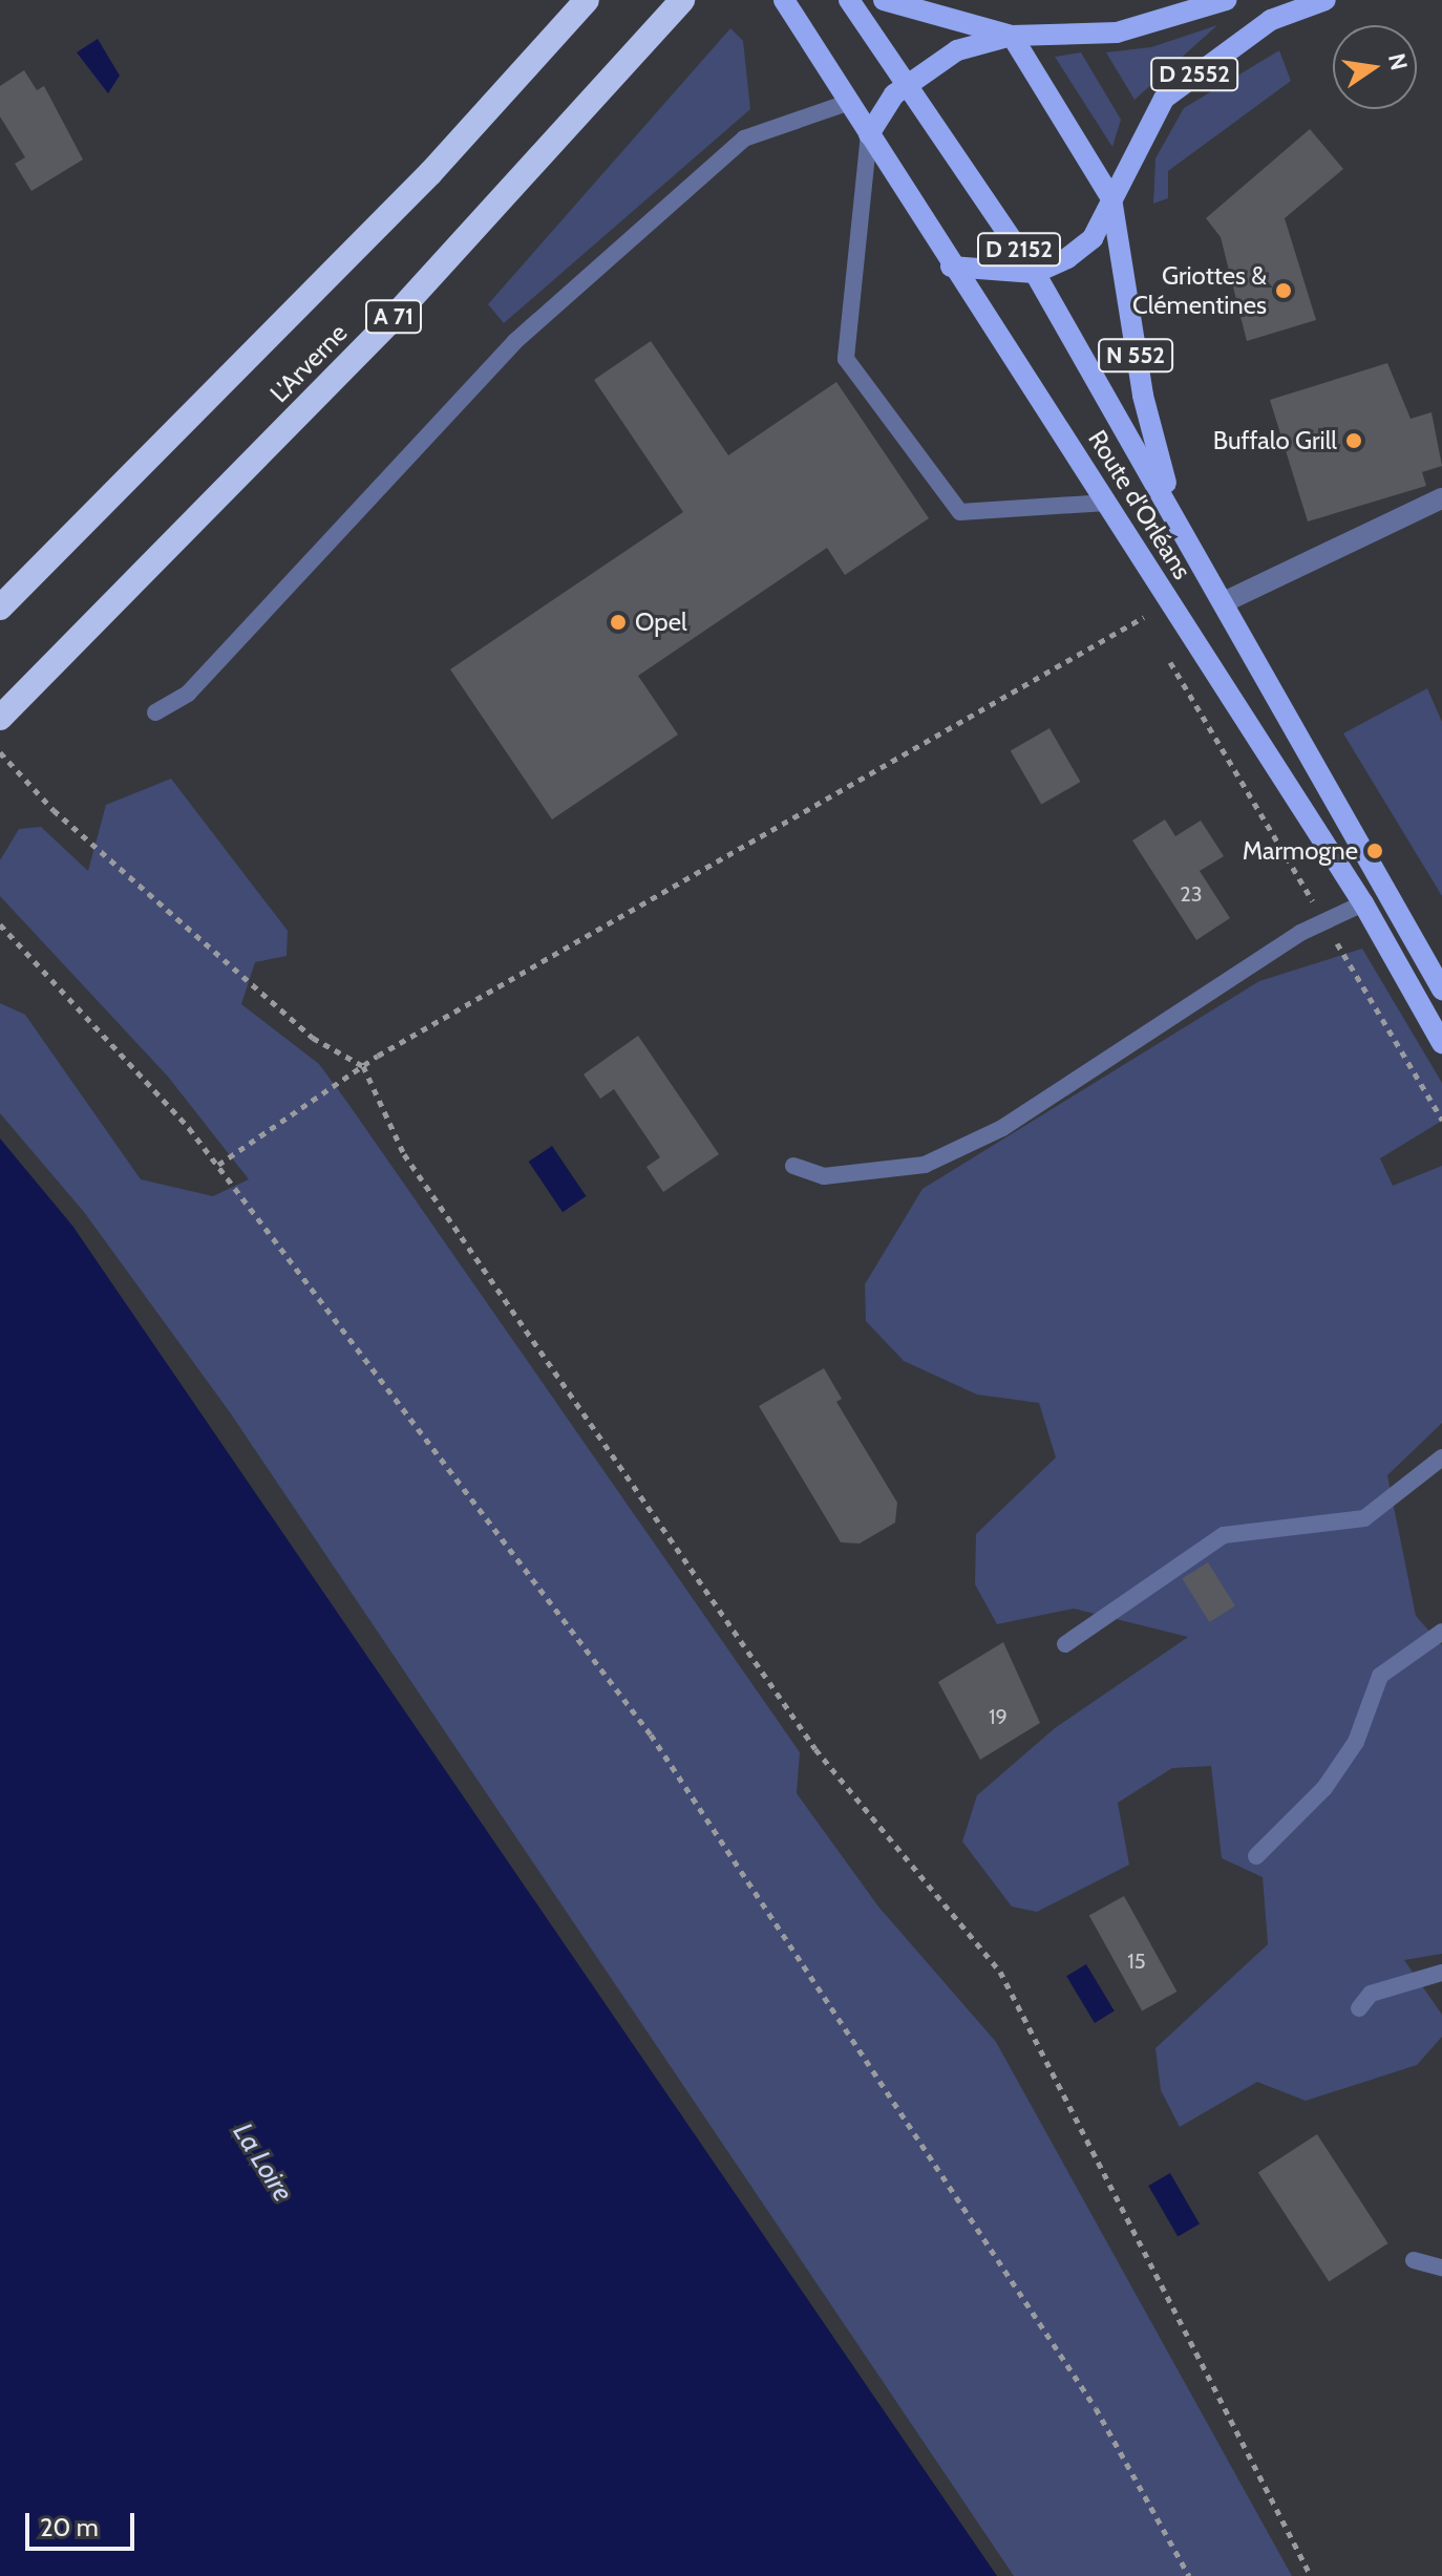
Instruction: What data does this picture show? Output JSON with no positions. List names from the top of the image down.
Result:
{
  "streets": {
    "highway": ["A 71", "L'Arverne"],
    "main road": [
      "D 2552",
      "D 2152",
      "N 552",
      "Route d'Orléans"
    ]
  },
  "crossings": [
    ["D 2552", "N 552"],
    ["N 552", "Route d'Orléans"]
  ],
  "water": ["La Loire"],
  "places": [
    "Griottes & Clémentines",
    "Buffalo Grill",
    "Opel",
    "Marmogne"
  ],
  "house_numbers": ["23", "19", "15"],
  "scale_bar": "20 m",
  "north": "right"
}
